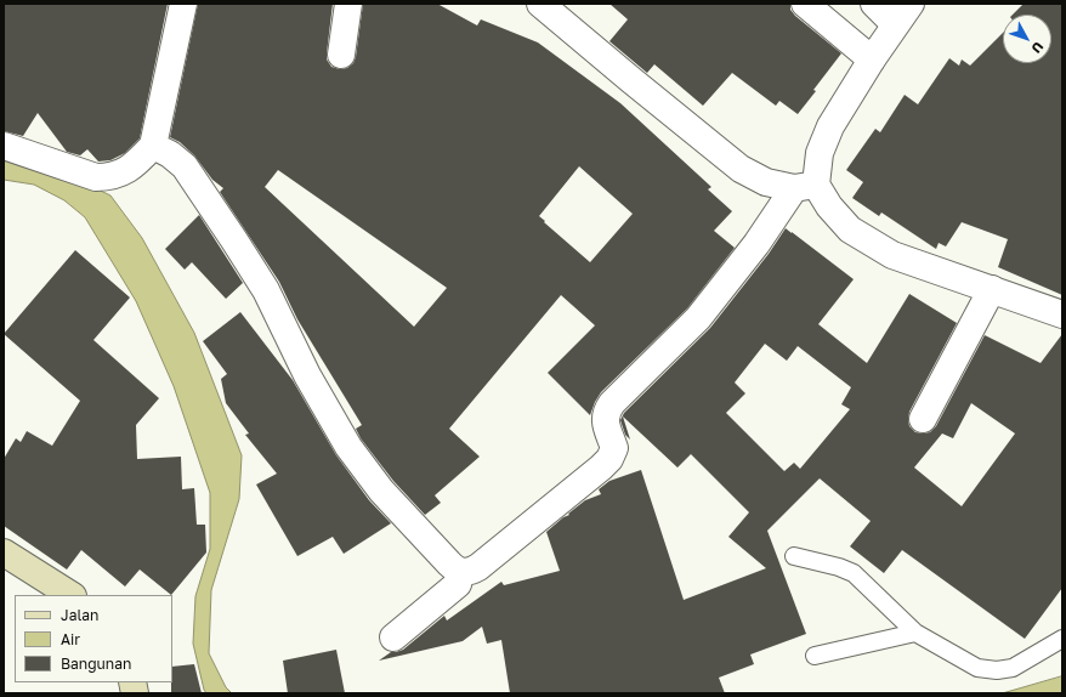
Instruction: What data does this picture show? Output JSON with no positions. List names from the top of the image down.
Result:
{
  "legend": ["Jalan", "Air", "Bangunan"],
  "north": "bottom right"
}
